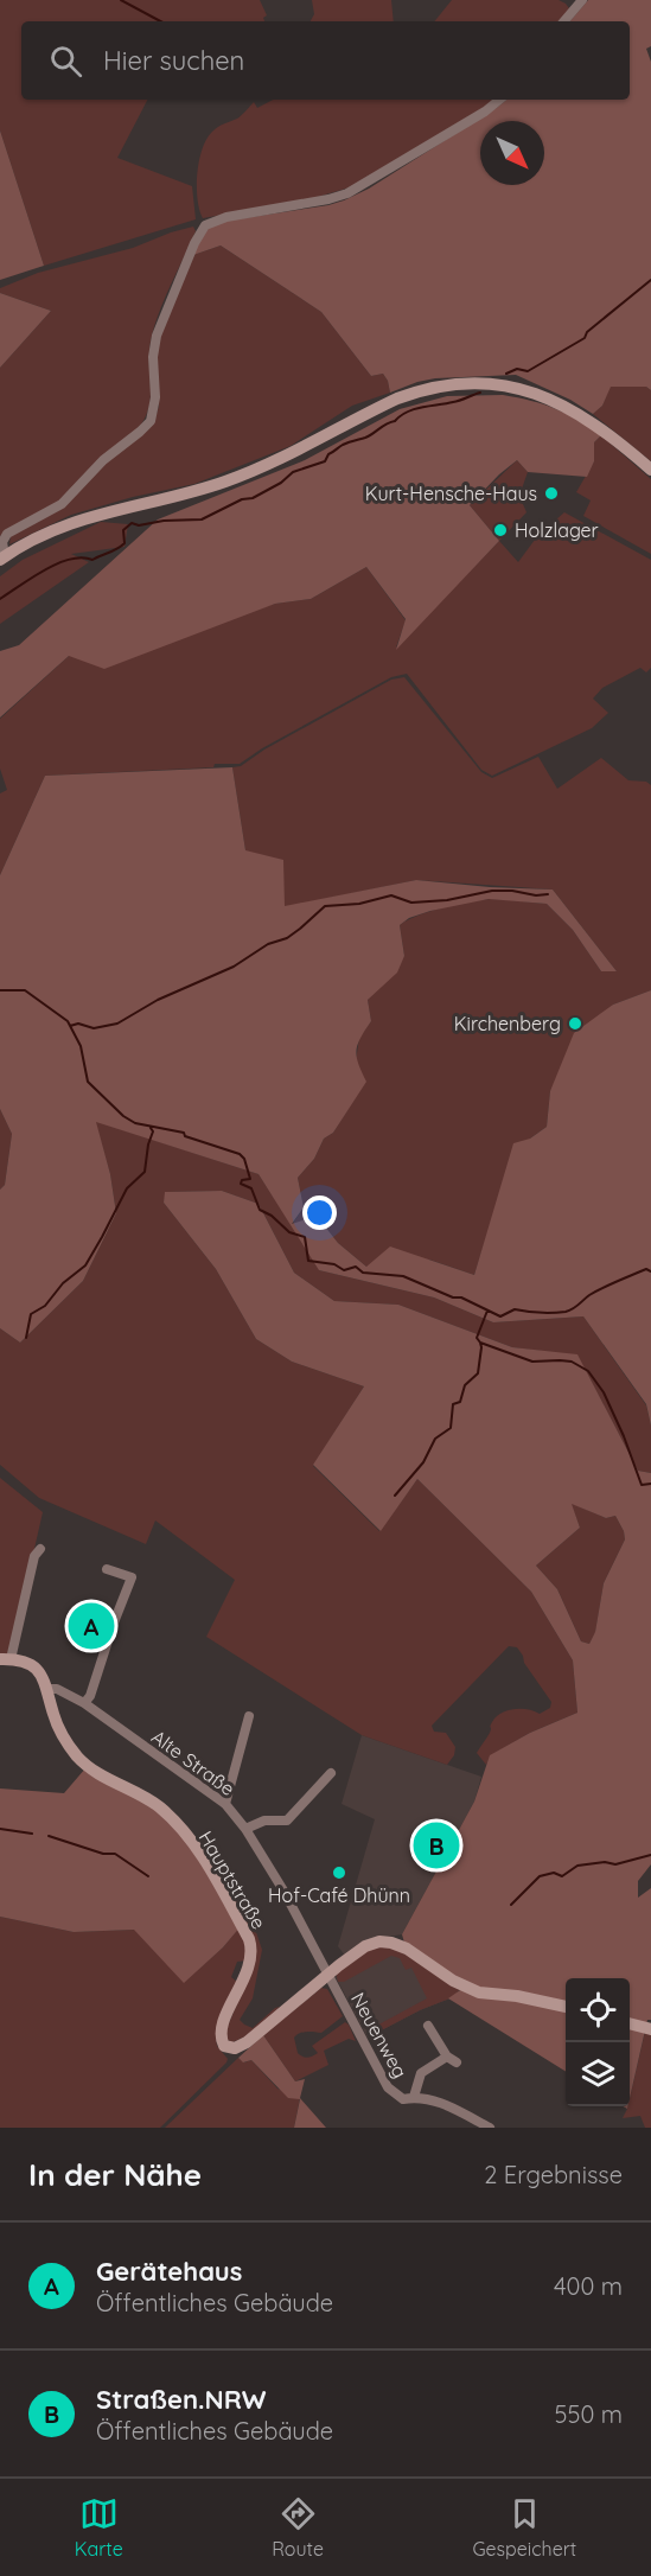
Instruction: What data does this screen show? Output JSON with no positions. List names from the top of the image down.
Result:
{
  "streets": {
    "main road": ["Hauptstraße"],
    "street": ["Alte Straße", "Neuenweg"]
  },
  "crossings": [
    ["Alte Straße", "Hauptstraße"],
    ["Alte Straße", "Neuenweg"],
    ["Hauptstraße", "Neuenweg"]
  ],
  "places": [
    "Kurt-Hensche-Haus",
    "Holzlager",
    "Kirchenberg",
    "Hof-Café Dhünn"
  ],
  "north": "bottom right",
  "page": {
    "search": "Hier suchen",
    "pins": ["A", "B"],
    "heading": ["In der Nähe", "2 Ergebnisse"],
    "list": [
      {
        "mark": "A",
        "name": "Gerätehaus",
        "note": "Öffentliches Gebäude",
        "value": "400 m"
      },
      {
        "mark": "B",
        "name": "Straßen.NRW",
        "note": "Öffentliches Gebäude",
        "value": "550 m"
      }
    ],
    "nav": ["Karte", "Route", "Gespeichert"]
  }
}
